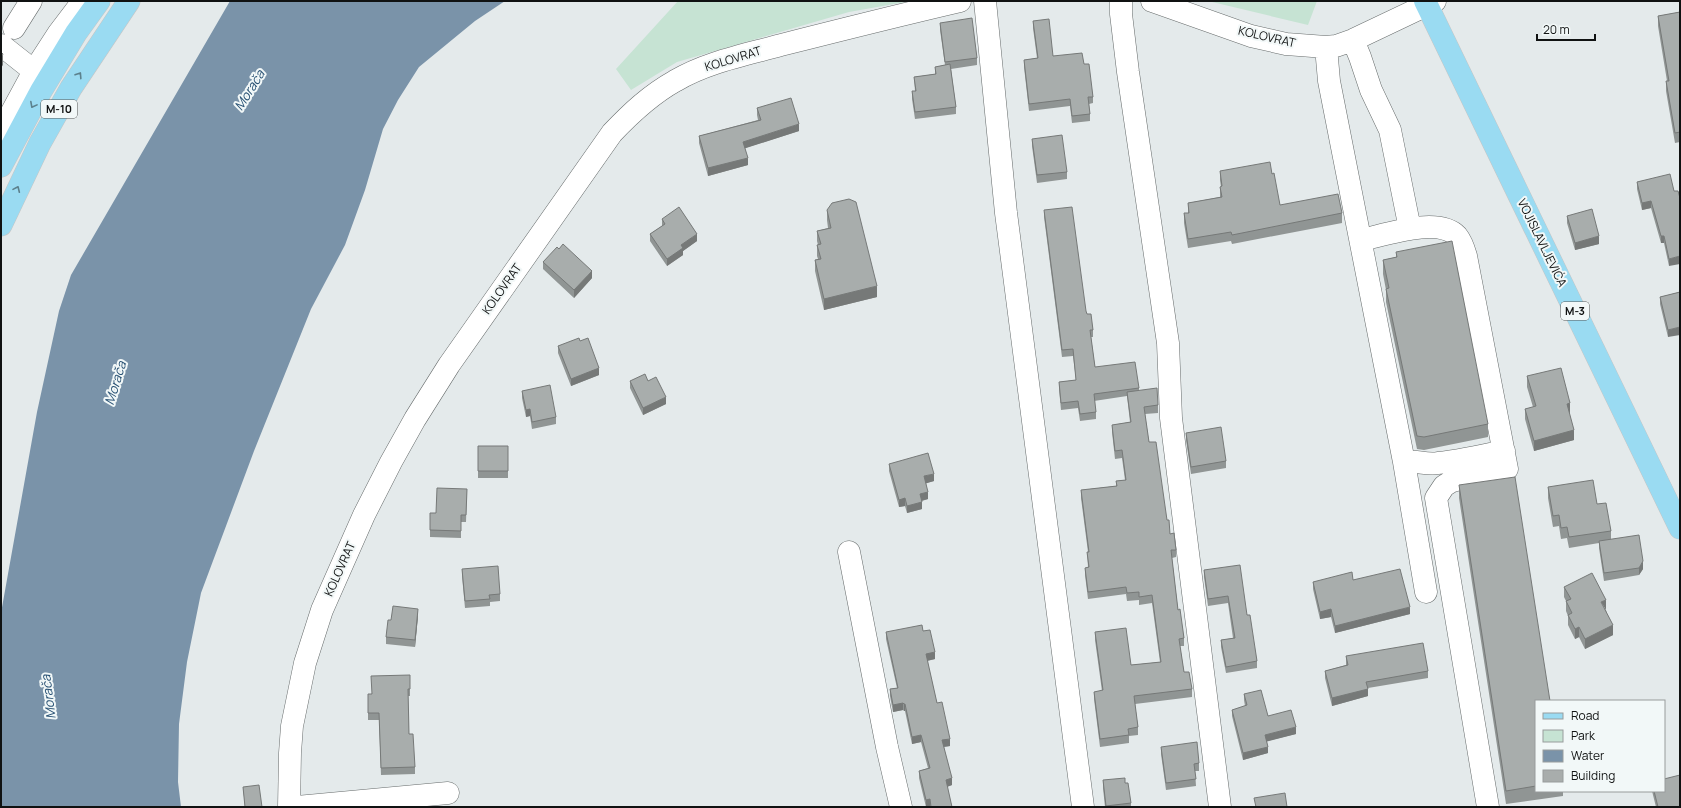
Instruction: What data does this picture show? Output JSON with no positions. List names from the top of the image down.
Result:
{
  "streets": {
    "main road": ["M-10", "VOJISLAVLJEVIĆA", "M-3"],
    "street": ["KOLOVRAT"]
  },
  "crossings": [
    ["KOLOVRAT", "VOJISLAVLJEVIĆA"]
  ],
  "water": ["Morača"],
  "legend": [
    "Road",
    "Park",
    "Water",
    "Building"
  ],
  "scale_bar": "20 m"
}
